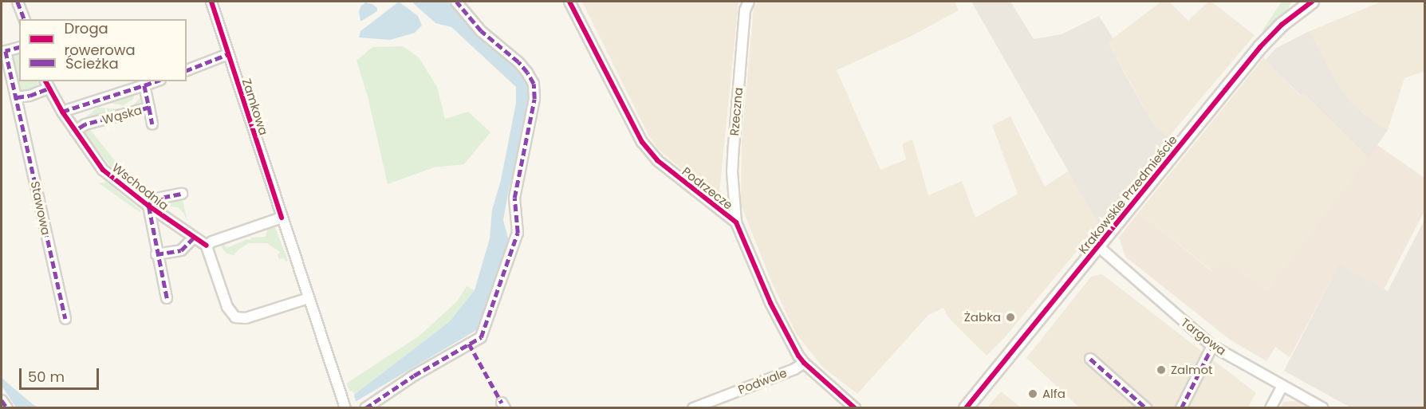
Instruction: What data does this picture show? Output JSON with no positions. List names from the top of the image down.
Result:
{
  "streets": {
    "street": [
      "Zamkowa",
      "Rzeczna",
      "Wąska",
      "Wschodnia",
      "Podrzecze",
      "Krakowskie Przedmieście",
      "Stawowa",
      "Targowa",
      "Podwale"
    ]
  },
  "crossings": [
    ["Rzeczna", "Podrzecze"],
    ["Wąska", "Wschodnia"],
    ["Podrzecze", "Podwale"],
    ["Krakowskie Przedmieście", "Targowa"]
  ],
  "places": ["Żabka", "Zalmot", "Alfa"],
  "legend": ["Droga rowerowa", "Ścieżka"],
  "scale_bar": "50 m"
}
